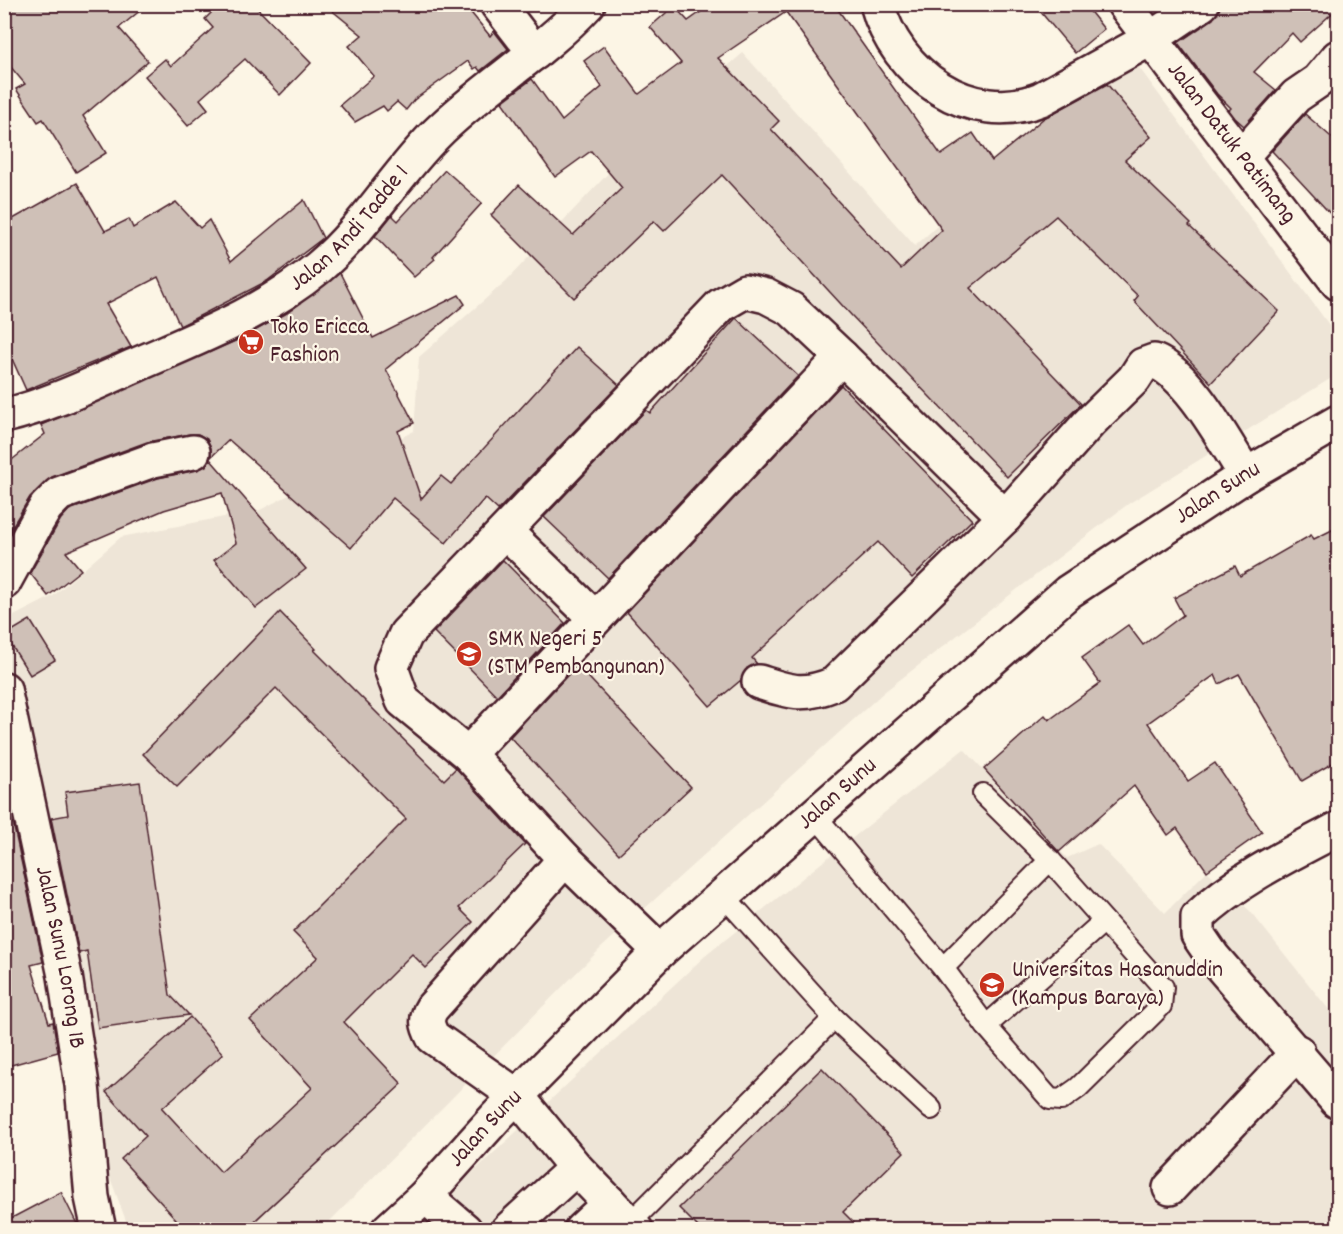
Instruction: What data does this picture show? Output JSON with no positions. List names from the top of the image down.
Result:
{
  "streets": {
    "street": [
      "Jalan Datuk Patimang",
      "Jalan Andi Tadde 1",
      "Jalan Sunu",
      "Jalan Sunu Lorong 1B"
    ]
  },
  "places": {
    "supermarket": ["Toko Ericca Fashion"],
    "school or university": ["SMK Negeri 5 (STM Pembangunan)", "Universitas Hasanuddin (Kampus Baraya)"]
  }
}
